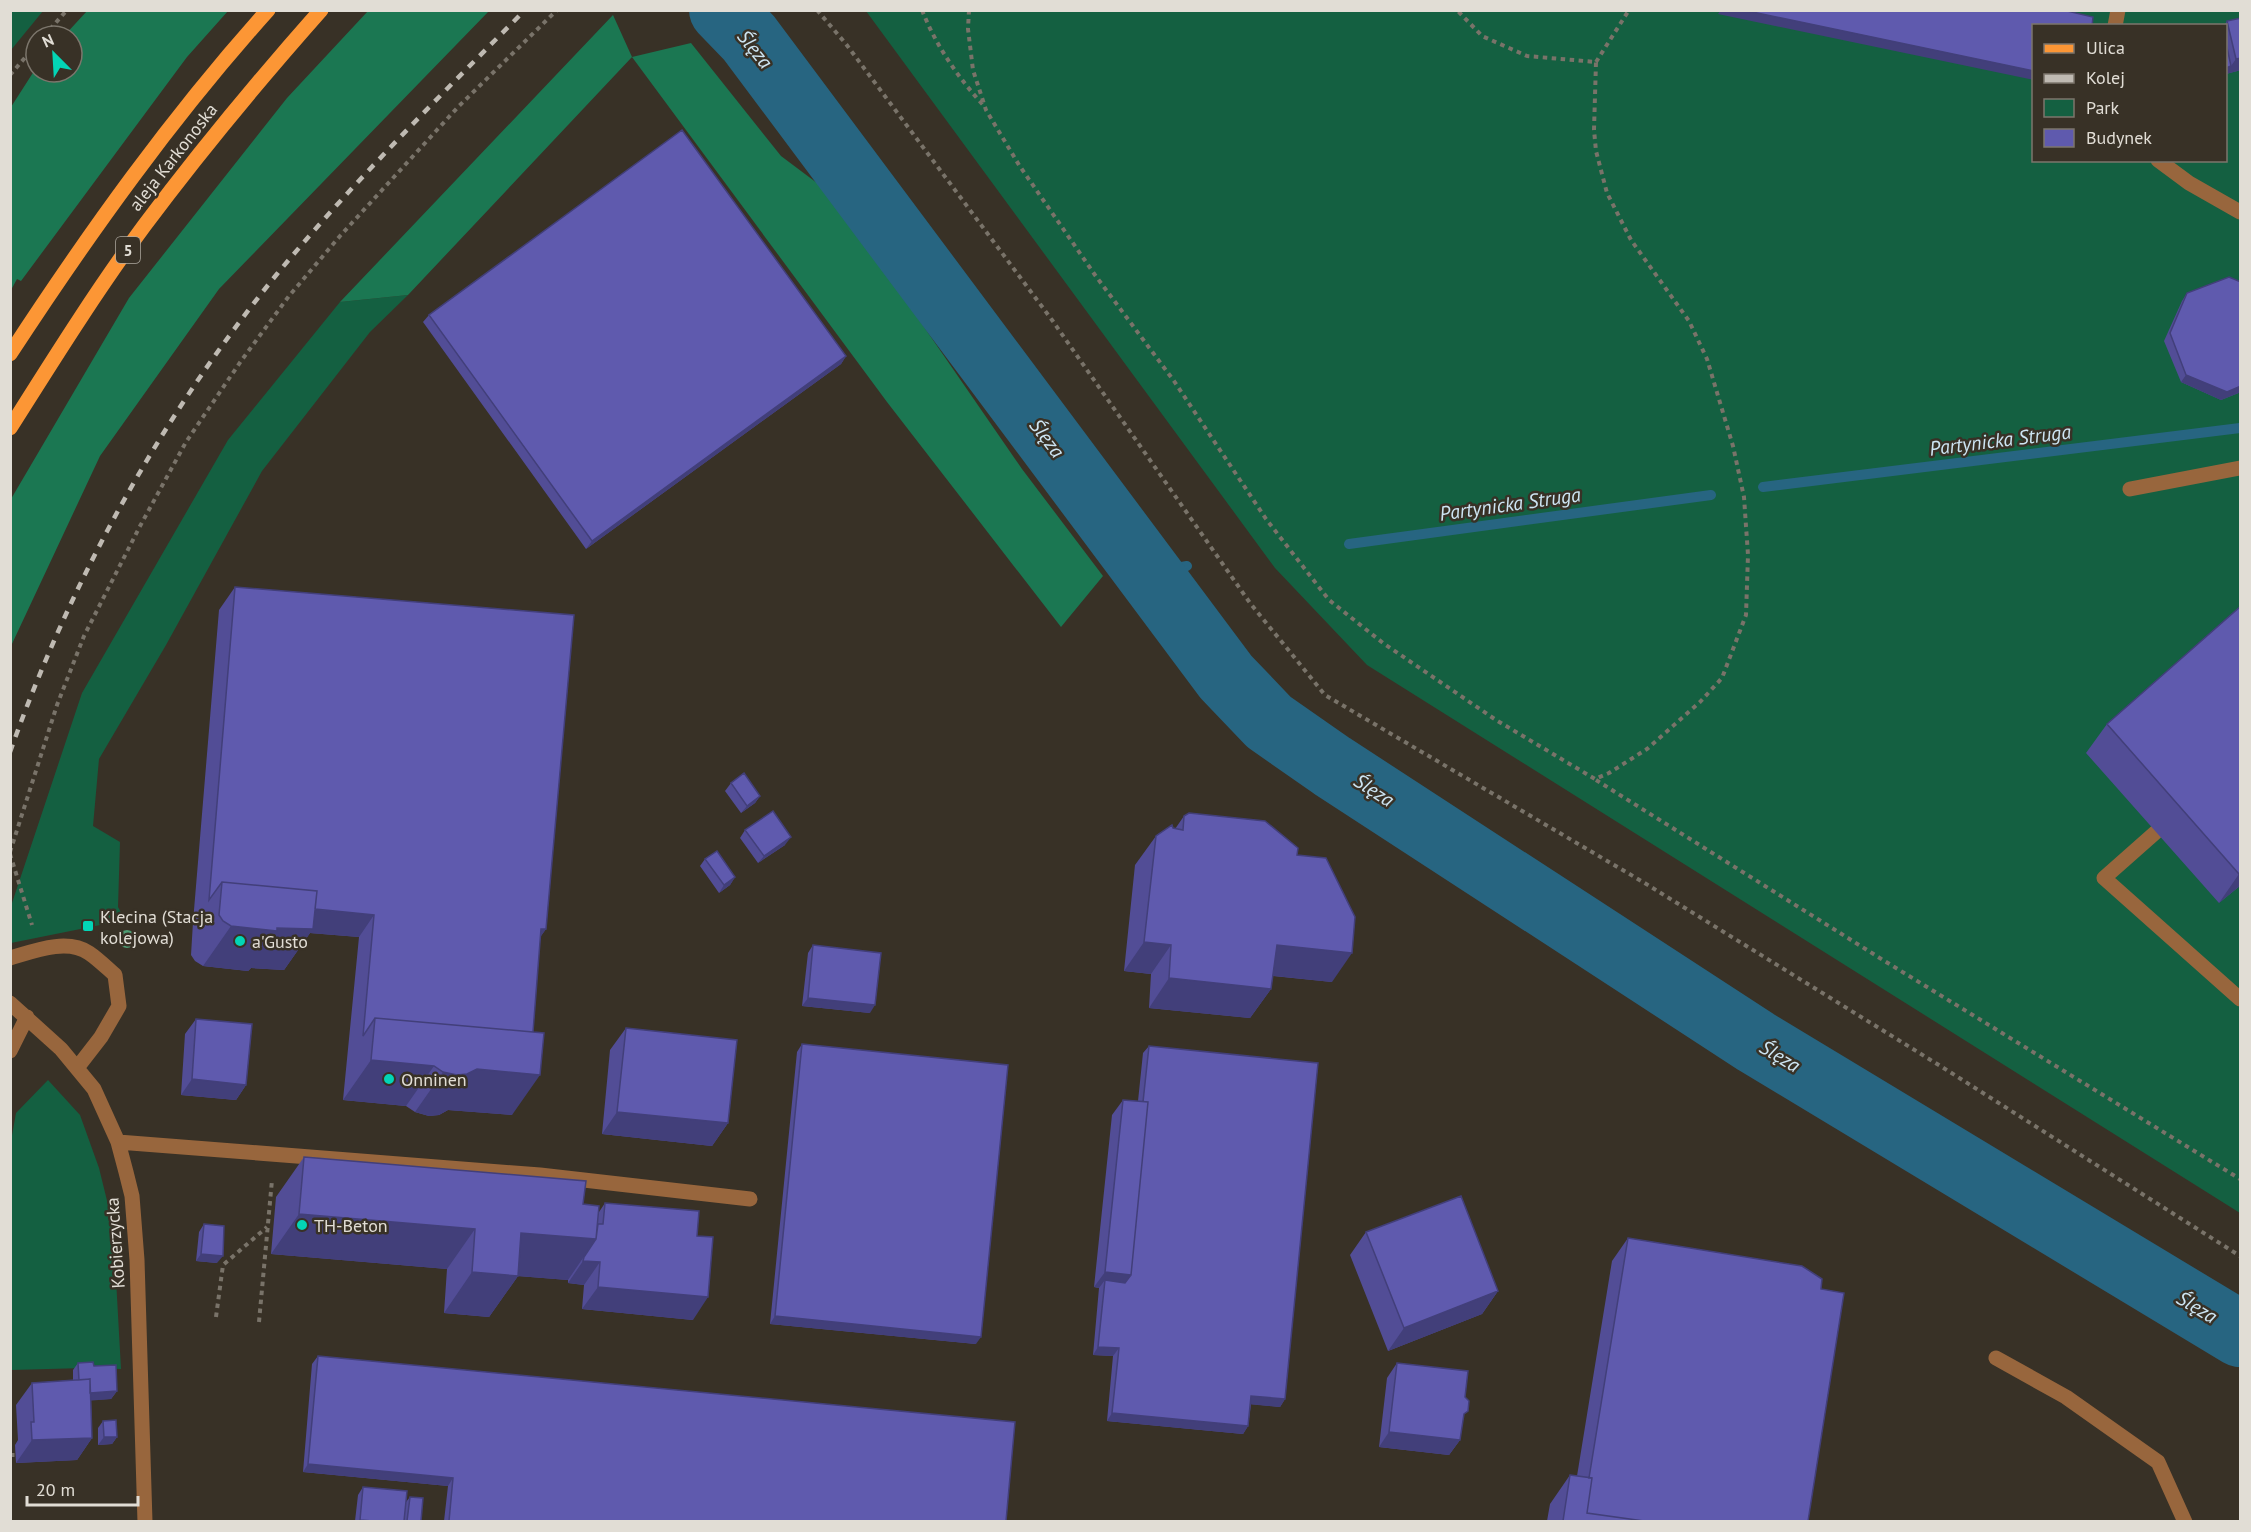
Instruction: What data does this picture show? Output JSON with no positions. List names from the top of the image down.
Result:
{
  "streets": {
    "main road": ["aleja Karkonoska", "5"],
    "street": ["Kobierzycka"]
  },
  "water": ["Ślęza", "Partynicka Struga"],
  "places": {
    "transit": ["Klecina (Stacja kolejowa)"],
    "other": ["a'Gusto", "Onninen", "TH-Beton"]
  },
  "legend": [
    "Ulica",
    "Kolej",
    "Park",
    "Budynek"
  ],
  "scale_bar": "20 m",
  "north": "top left"
}
